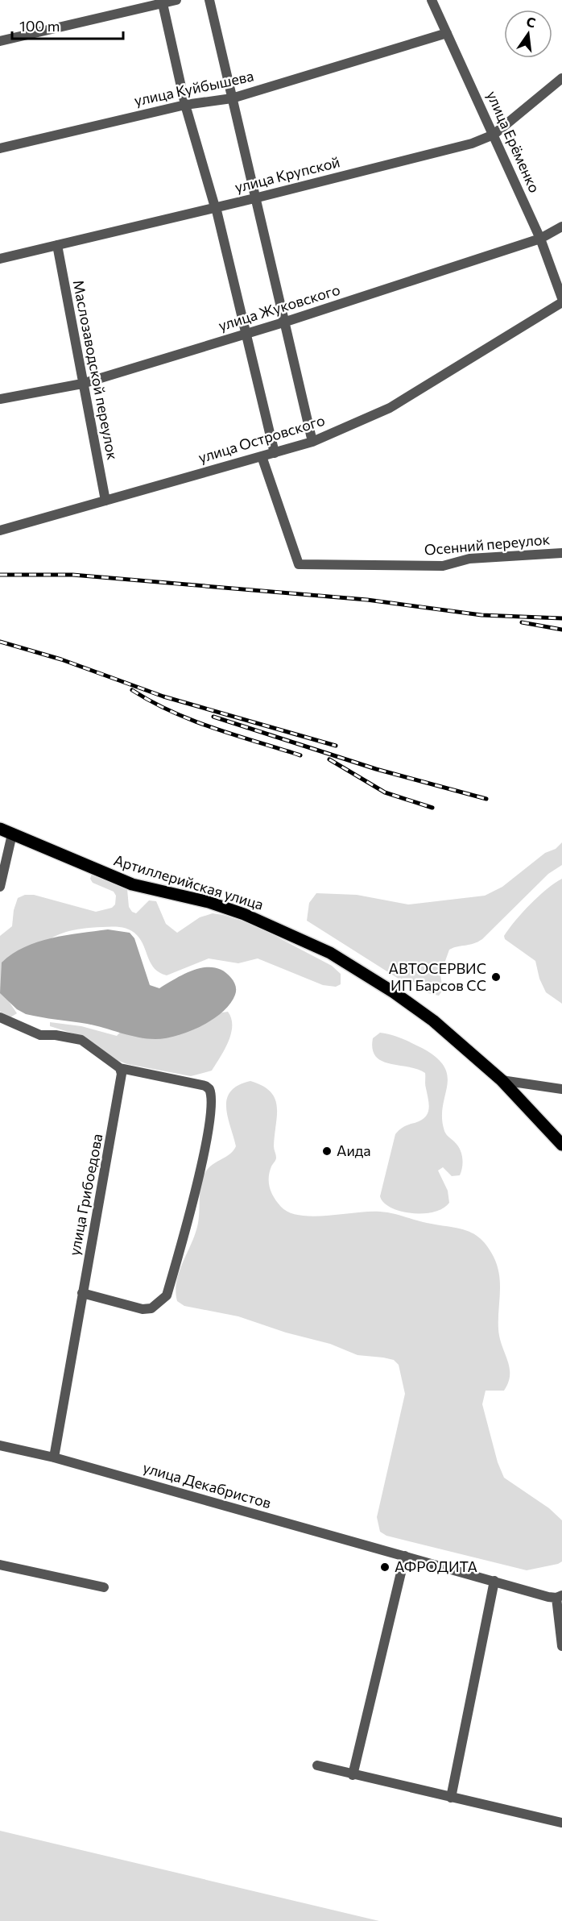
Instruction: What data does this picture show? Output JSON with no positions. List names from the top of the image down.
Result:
{
  "streets": {
    "main road": ["Артиллерийская улица"],
    "street": [
      "улица Куйбышева",
      "улица Ерёменко",
      "улица Крупской",
      "улица Жуковского",
      "Маслозаводской переулок",
      "улица Островского",
      "Осенний переулок",
      "улица Грибоедова",
      "улица Декабристов"
    ]
  },
  "crossings": [
    ["улица Куйбышева", "улица Ерёменко"],
    ["улица Ерёменко", "улица Крупской"],
    ["улица Ерёменко", "улица Жуковского"],
    ["улица Крупской", "Маслозаводской переулок"],
    ["улица Жуковского", "Маслозаводской переулок"],
    ["Маслозаводской переулок", "улица Островского"],
    ["улица Островского", "Осенний переулок"],
    ["улица Грибоедова", "улица Декабристов"]
  ],
  "places": ["АВТОСЕРВИС ИП Барсов СС", "Аида", "АФРОДИТА"],
  "scale_bar": "100 m",
  "north": "top"
}
